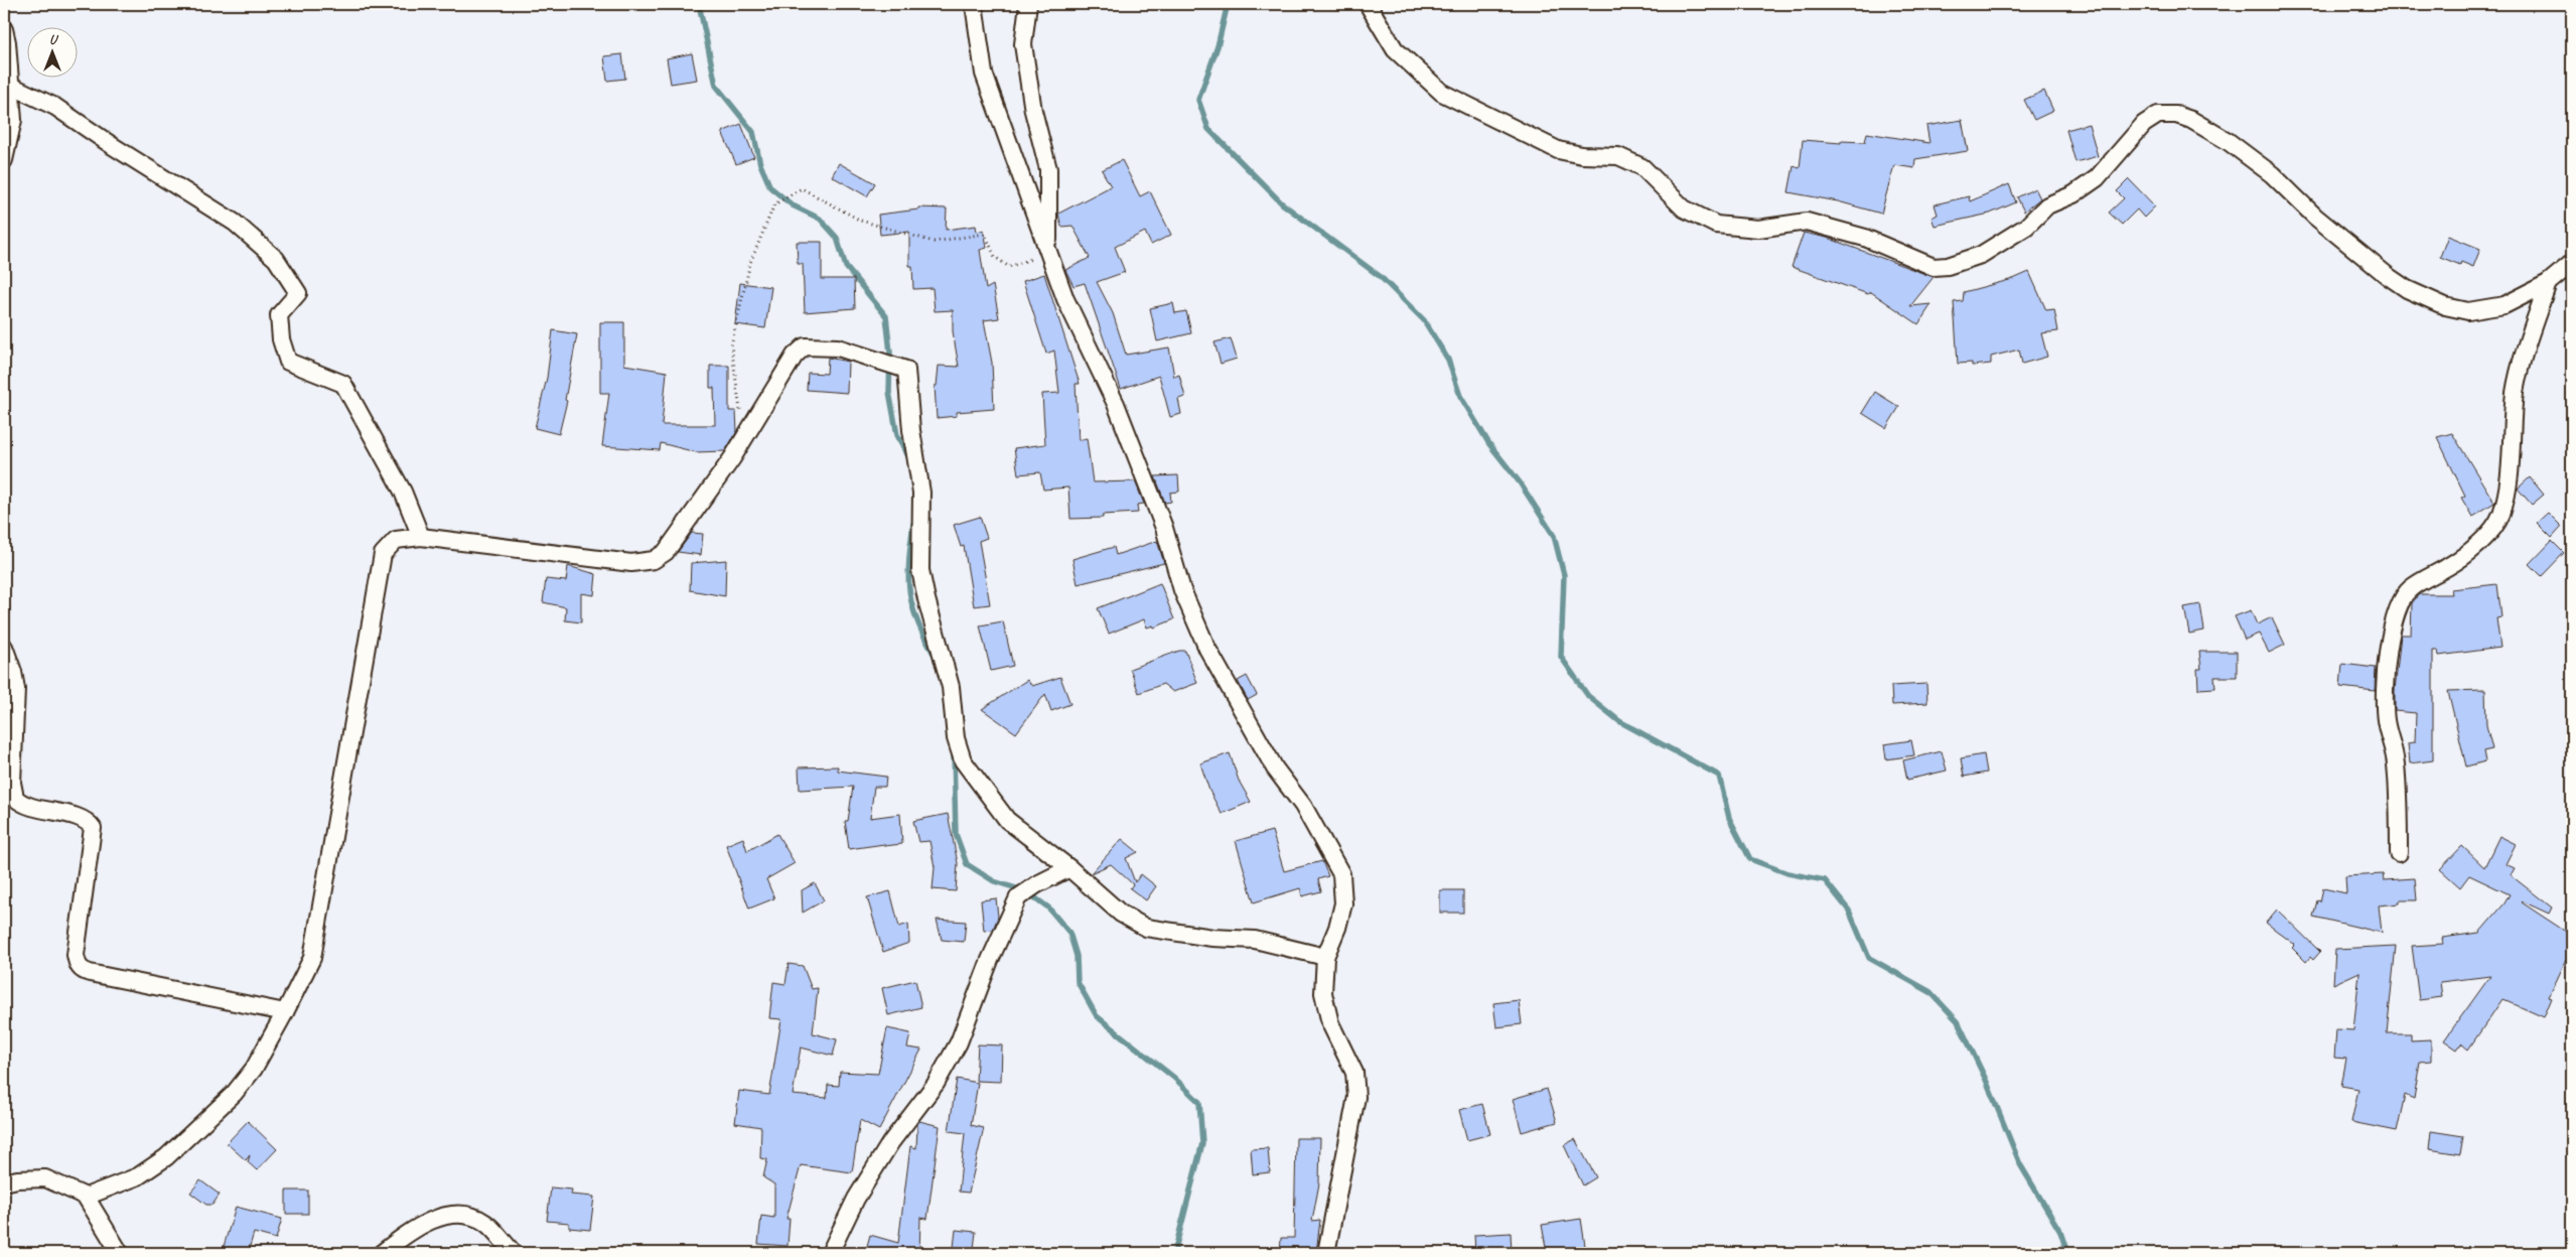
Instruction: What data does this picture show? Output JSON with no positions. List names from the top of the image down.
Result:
{
  "north": "top"
}
